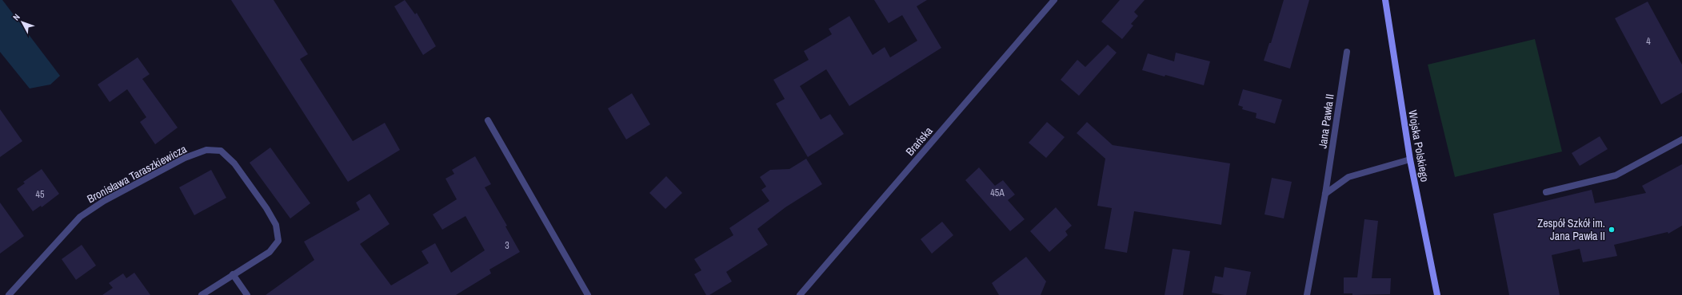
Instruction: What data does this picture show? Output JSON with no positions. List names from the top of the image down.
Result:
{
  "streets": {
    "main road": ["Wojska Polskiego"],
    "street": ["Jana Pawła II", "Brańska", "Bronisława Taraszkiewicza"]
  },
  "places": ["Zespół Szkół im. Jana Pawła II"],
  "house_numbers": [
    "4",
    "45A",
    "45",
    "3"
  ],
  "north": "top left"
}
